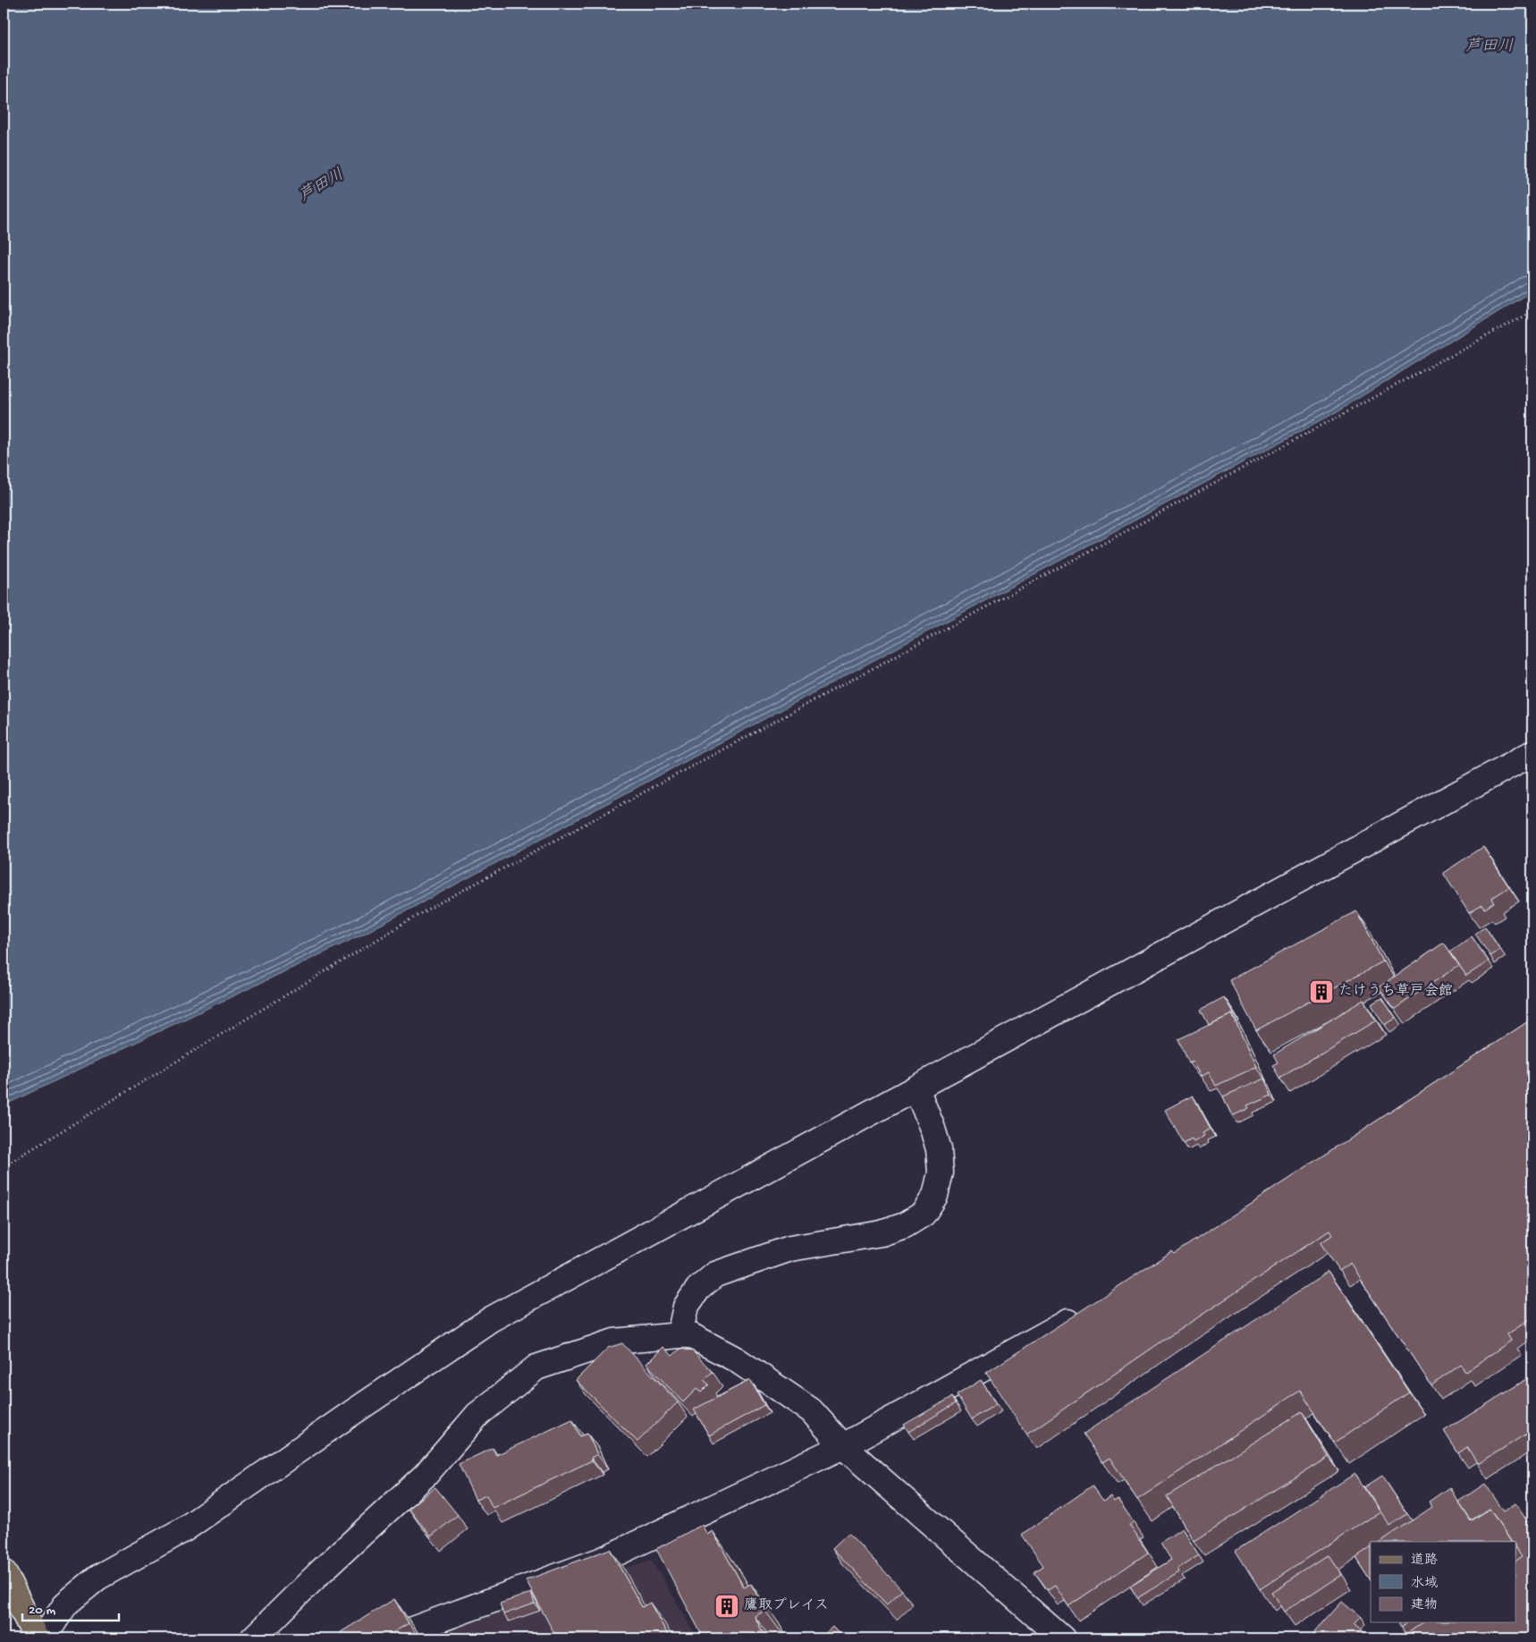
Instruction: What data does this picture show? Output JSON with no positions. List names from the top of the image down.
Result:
{
  "water": ["芦田川"],
  "places": {
    "building": ["たけうち草戸会館", "鷹取プレイス"]
  },
  "legend": ["道路", "水域", "建物"],
  "scale_bar": "20 m"
}
